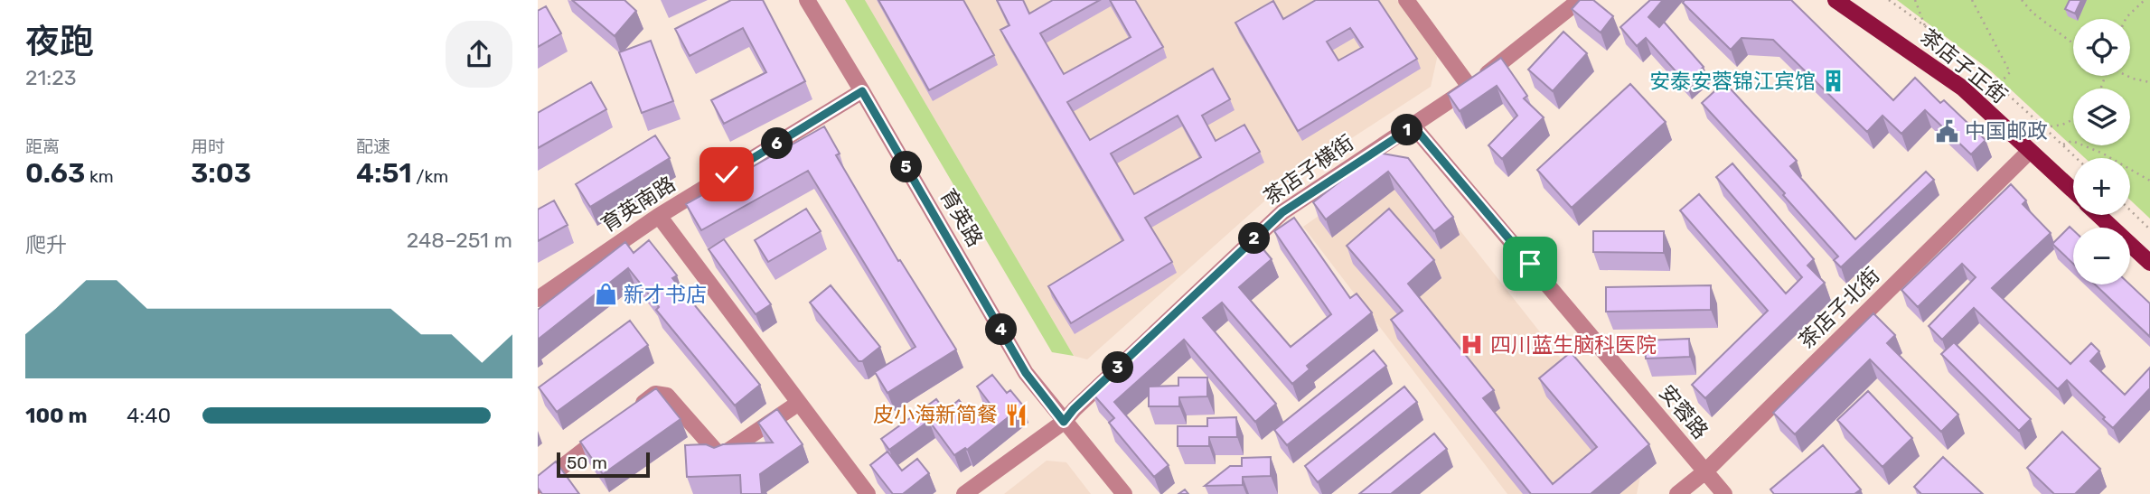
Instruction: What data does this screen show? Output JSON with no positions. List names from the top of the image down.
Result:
{
  "streets": {
    "main road": ["茶店子正街"],
    "street": [
      "茶店子横街",
      "育英南路",
      "育英路",
      "茶店子北街",
      "安蓉路"
    ]
  },
  "crossings": [
    ["茶店子正街", "茶店子北街"],
    ["茶店子横街", "育英路"],
    ["茶店子横街", "安蓉路"],
    ["育英南路", "育英路"],
    ["茶店子北街", "安蓉路"]
  ],
  "places": {
    "building": ["安泰安蓉锦江宾馆"],
    "public building": ["中国邮政"],
    "shop": ["新才书店"],
    "hospital": ["四川蓝生脑科医院"],
    "restaurant": ["皮小海新简餐"]
  },
  "scale_bar": "50 m",
  "page": {
    "heading": ["夜跑", "21:23"],
    "map_buttons": ["+", "−"],
    "stats": [
      ["距离", "0.63 km"],
      ["用时", "3:03"],
      ["配速", "4:51 /km"]
    ],
    "pins": [
      "1",
      "6",
      "5",
      "2",
      "4",
      "3"
    ],
    "chart": ["爬升", "248–251 m"],
    "list": [
      {
        "name": "100 m",
        "note": "4:40"
      }
    ],
    "scale": "50 m"
  }
}
